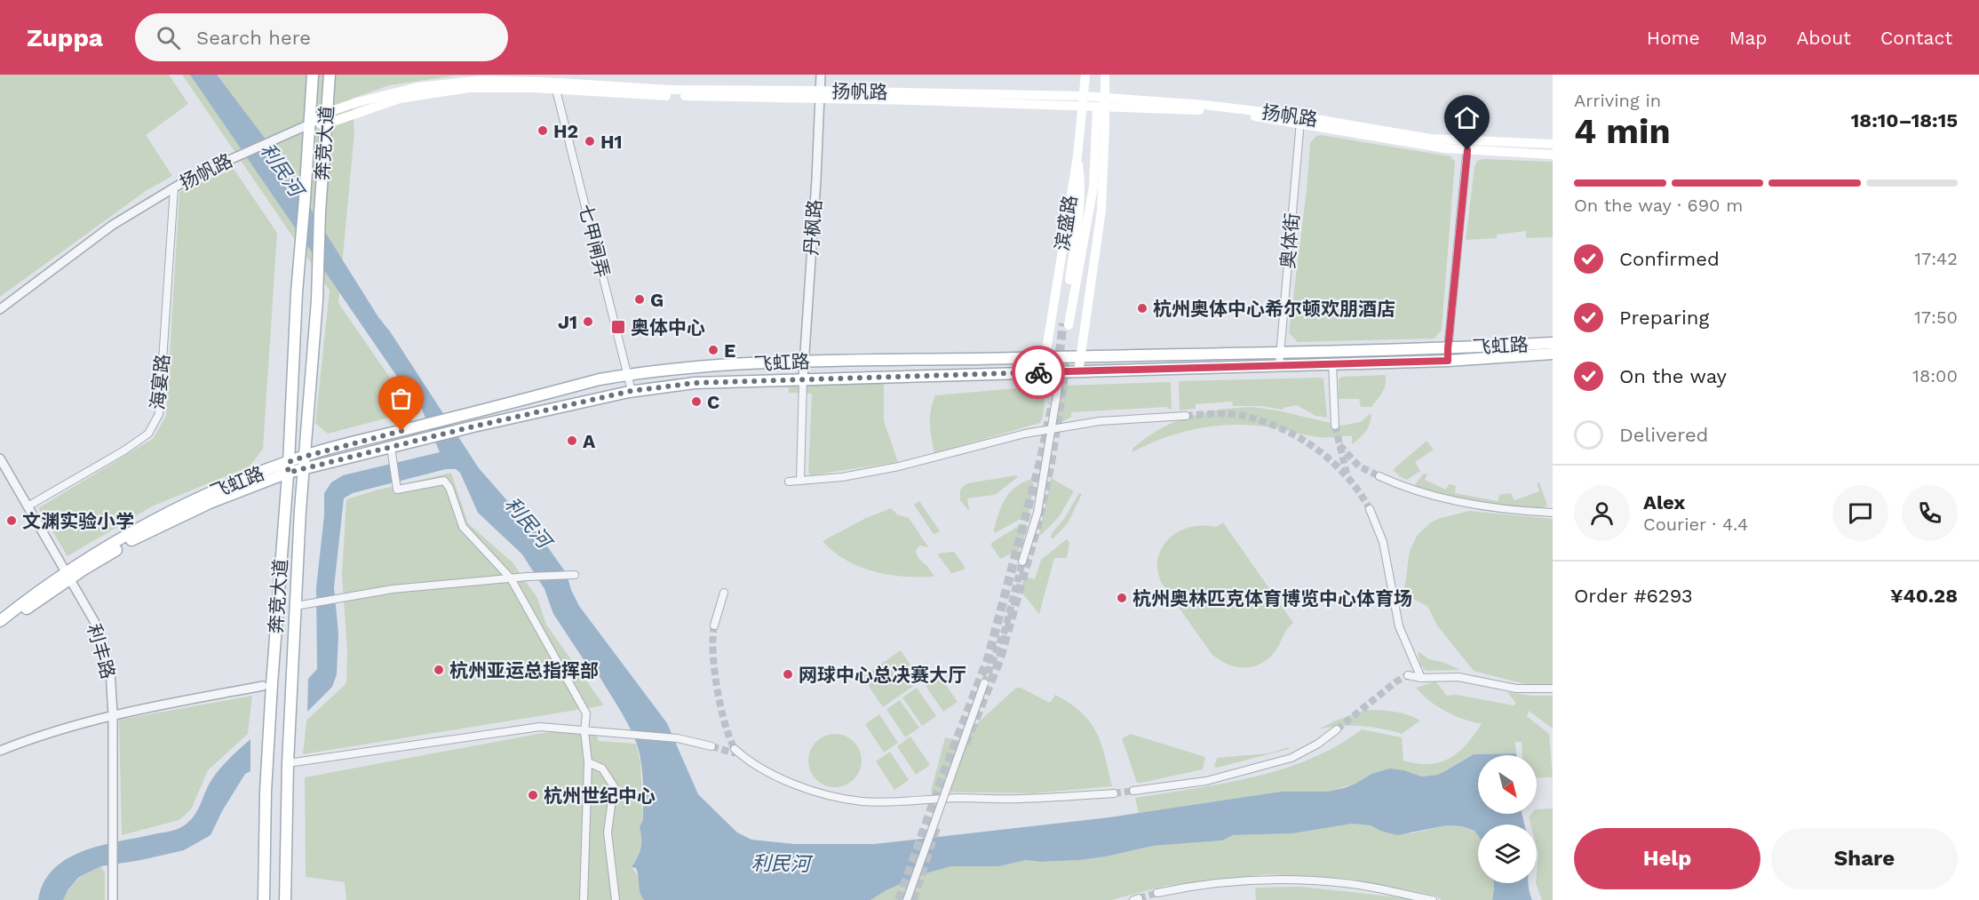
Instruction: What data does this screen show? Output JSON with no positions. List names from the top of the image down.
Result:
{
  "streets": {
    "main road": [
      "扬帆路",
      "奔竞大道",
      "滨盛路",
      "飞虹路"
    ],
    "street": [
      "丹枫路",
      "七甲闸弄",
      "奥体街",
      "海宴路",
      "利丰路"
    ]
  },
  "crossings": [
    ["扬帆路", "奔竞大道"],
    ["扬帆路", "滨盛路"],
    ["扬帆路", "丹枫路"],
    ["扬帆路", "奥体街"],
    ["扬帆路", "海宴路"],
    ["奔竞大道", "飞虹路"],
    ["滨盛路", "飞虹路"],
    ["丹枫路", "飞虹路"],
    ["七甲闸弄", "飞虹路"],
    ["奥体街", "飞虹路"],
    ["飞虹路", "利丰路"],
    ["海宴路", "利丰路"]
  ],
  "water": ["利民河"],
  "places": {
    "other": [
      "H2",
      "H1",
      "G",
      "杭州奥体中心希尔顿欢朋酒店",
      "J1",
      "E",
      "C",
      "A",
      "文渊实验小学",
      "杭州奥林匹克体育博览中心体育场",
      "杭州亚运总指挥部",
      "网球中心总决赛大厅",
      "杭州世纪中心"
    ],
    "transit": ["奥体中心"]
  },
  "north": "bottom right",
  "page": {
    "header": "Zuppa",
    "search": "Search here",
    "nav": [
      "Home",
      "Map",
      "About",
      "Contact"
    ],
    "heading": ["4 min", "Arriving in", "18:10–18:15"],
    "panel": [
      "Alex",
      "Courier · 4.4",
      "Order #6293",
      "¥40.28"
    ],
    "bar": "On the way · 690 m",
    "list": [
      ["Confirmed", "17:42"],
      ["Preparing", "17:50"],
      ["On the way", "18:00"],
      "Delivered"
    ],
    "buttons": ["Help", "Share"]
  }
}
